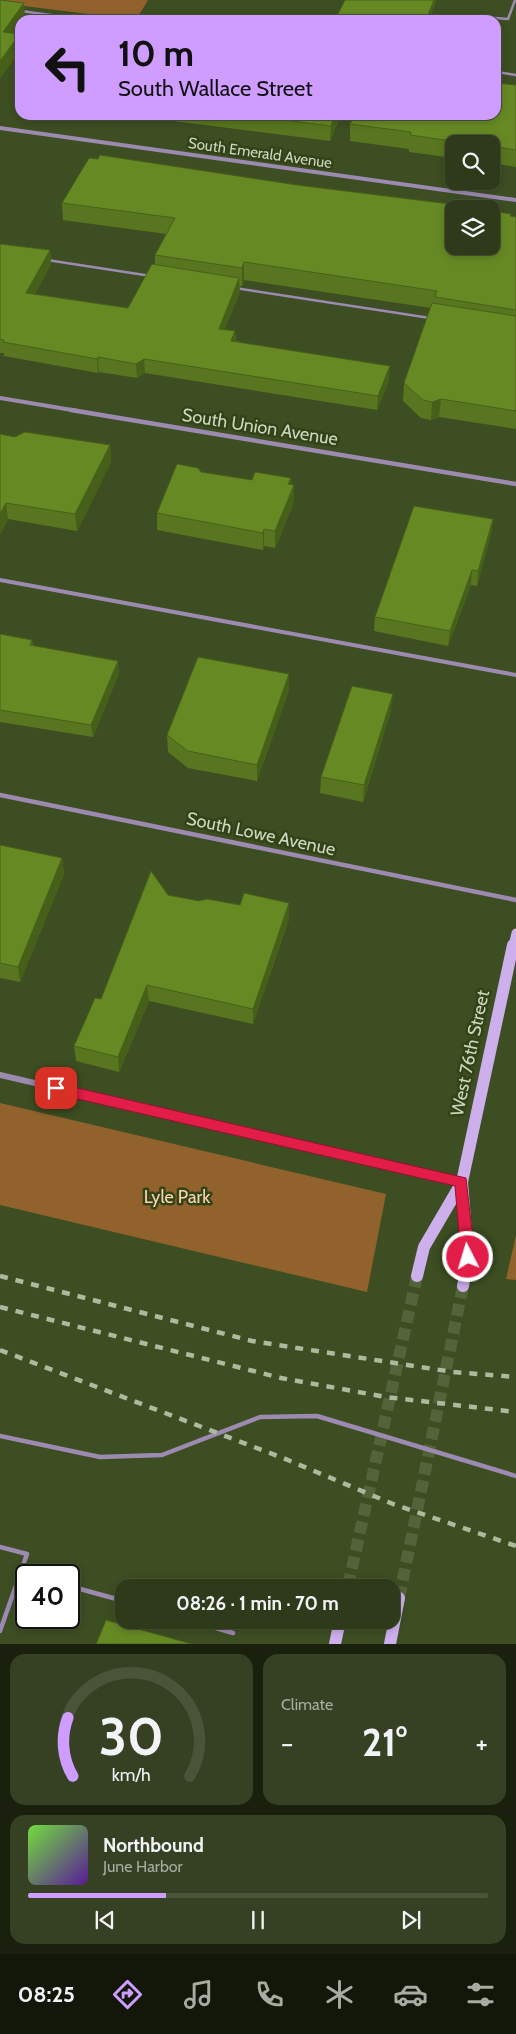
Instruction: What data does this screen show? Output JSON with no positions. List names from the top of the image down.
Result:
{
  "streets": {
    "street": [
      "South Emerald Avenue",
      "South Union Avenue",
      "South Lowe Avenue",
      "West 76th Street"
    ]
  },
  "parks": ["Lyle Park"],
  "page": {
    "turn": ["10 m", "South Wallace Street"],
    "limit": "40",
    "trip": "08:26 · 1 min · 70 m",
    "tile": "Climate",
    "heat": ["−", "21°", "+"],
    "song": ["Northbound", "June Harbor"],
    "tabs": "08:25",
    "gauge": ["30", "km/h"]
  }
}
